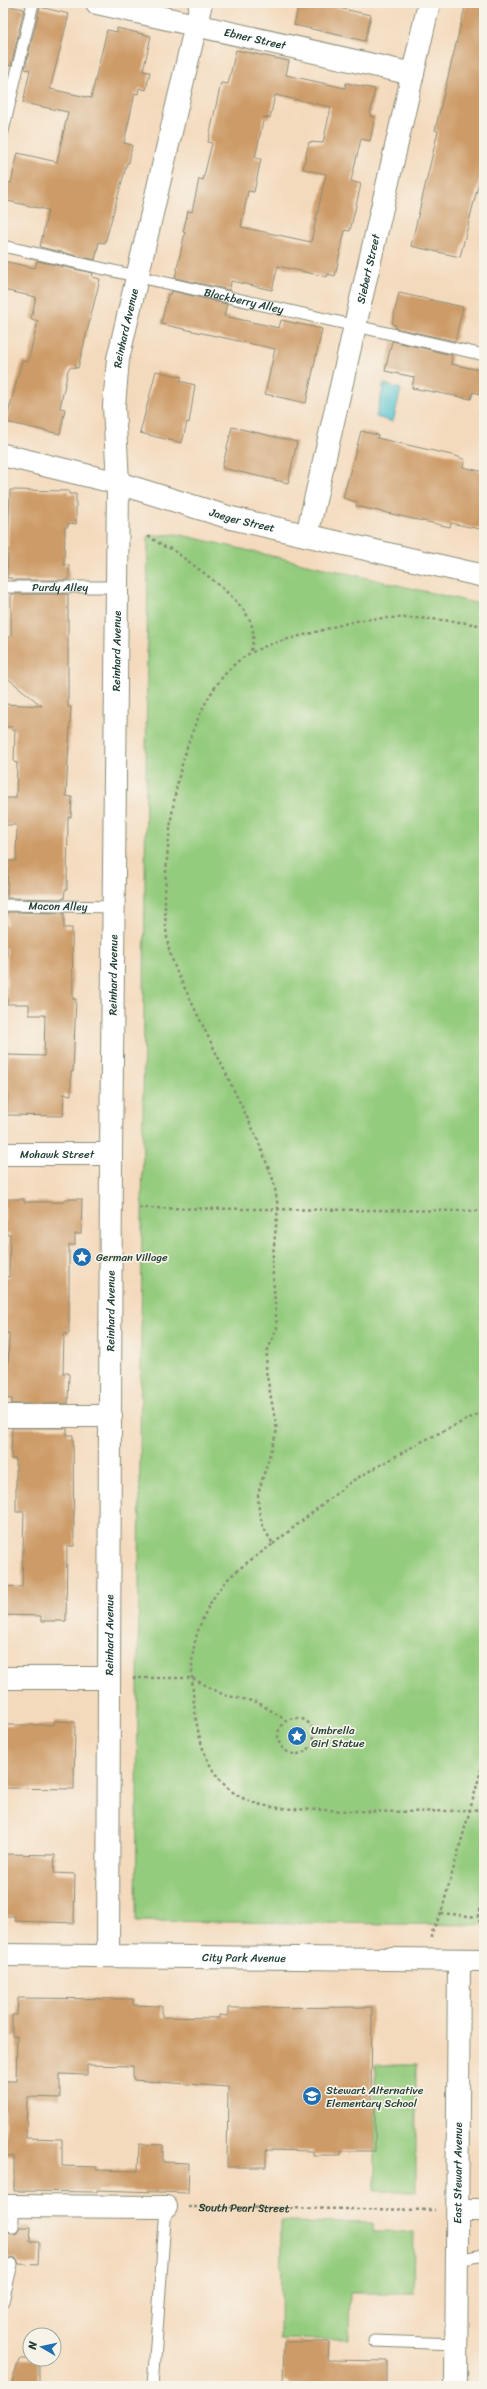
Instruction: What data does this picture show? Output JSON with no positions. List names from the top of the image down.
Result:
{
  "streets": {
    "street": [
      "Ebner Street",
      "Siebert Street",
      "Reinhard Avenue",
      "Jaeger Street",
      "Mohawk Street",
      "City Park Avenue",
      "East Stewart Avenue"
    ],
    "lane": ["Blackberry Alley", "Purdy Alley", "Macon Alley"],
    "path": ["South Pearl Street"]
  },
  "crossings": [
    ["Ebner Street", "Siebert Street"],
    ["Ebner Street", "Reinhard Avenue"],
    ["Siebert Street", "Blackberry Alley"],
    ["Siebert Street", "Jaeger Street"],
    ["Blackberry Alley", "Reinhard Avenue"],
    ["Reinhard Avenue", "Jaeger Street"],
    ["Reinhard Avenue", "Purdy Alley"],
    ["Reinhard Avenue", "Macon Alley"],
    ["Reinhard Avenue", "Mohawk Street"],
    ["Reinhard Avenue", "City Park Avenue"],
    ["City Park Avenue", "East Stewart Avenue"],
    ["East Stewart Avenue", "South Pearl Street"]
  ],
  "places": {
    "place": ["German Village", "Umbrella Girl Statue"],
    "school or university": ["Stewart Alternative Elementary School"]
  },
  "north": "left"
}
